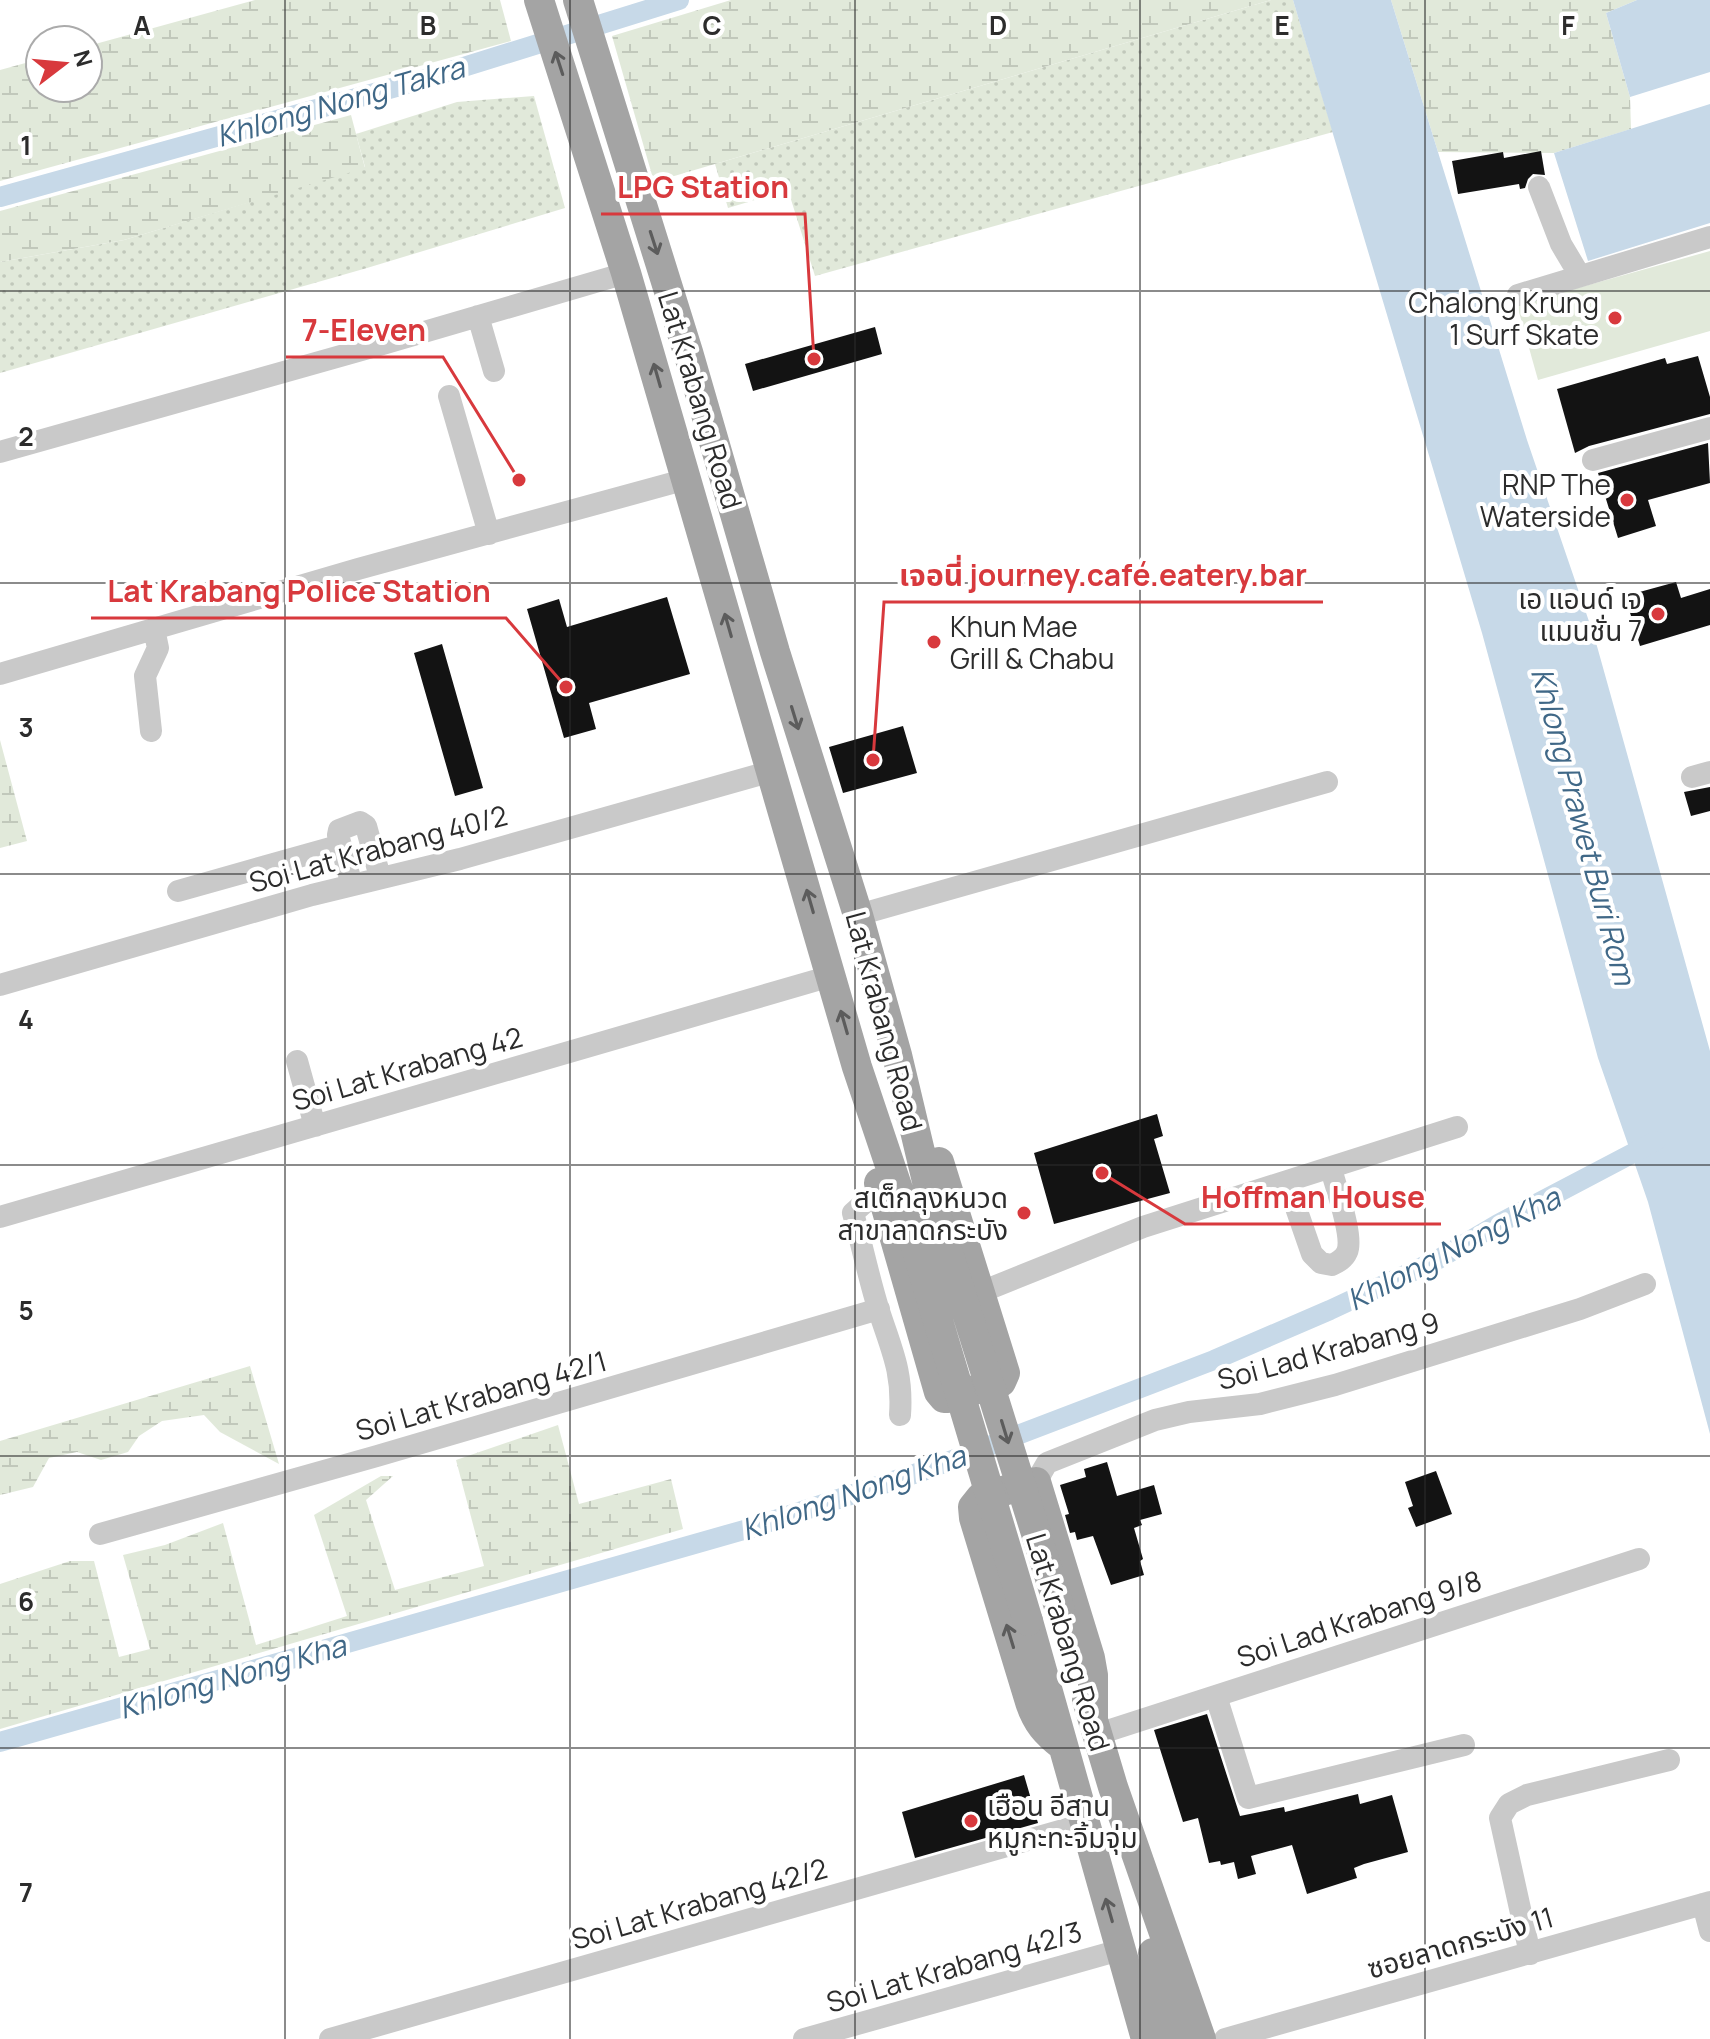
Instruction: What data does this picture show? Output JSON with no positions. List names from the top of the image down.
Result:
{
  "streets": {
    "main road": ["Lat Krabang Road"],
    "street": [
      "Soi Lat Krabang 40/2",
      "Soi Lat Krabang 42",
      "Soi Lad Krabang 9",
      "Soi Lat Krabang 42/1",
      "Soi Lad Krabang 9/8",
      "Soi Lat Krabang 42/2",
      "ซอยลาดกระบัง 11",
      "Soi Lat Krabang 42/3"
    ]
  },
  "crossings": [
    ["Lat Krabang Road", "Soi Lat Krabang 40/2"],
    ["Lat Krabang Road", "Soi Lat Krabang 42"],
    ["Lat Krabang Road", "Soi Lad Krabang 9/8"],
    ["Lat Krabang Road", "Soi Lat Krabang 42/2"],
    ["Lat Krabang Road", "Soi Lat Krabang 42/3"]
  ],
  "water": ["Khlong Nong Takra", "Khlong Prawet Buri Rom", "Khlong Nong Kha"],
  "places": [
    "Chalong Krung 1 Surf Skate",
    "LPG Station",
    "7-Eleven",
    "RNP The Waterside",
    "เอ แอนด์ เจ แมนชั่น 7",
    "Khun Mae Grill & Chabu",
    "Lat Krabang Police Station",
    "เจอนี่ journey.café.eatery.bar",
    "Hoffman House",
    "สเต็กลุงหนวด สาขาลาดกระบัง",
    "เฮือน อีสาน หมูกะทะจิ้มจุ่ม"
  ],
  "north": "right",
  "grid": {
    "columns": [
      "A",
      "B",
      "C",
      "D",
      "E",
      "F"
    ],
    "rows": [
      "1",
      "2",
      "3",
      "4",
      "5",
      "6",
      "7"
    ]
  }
}
